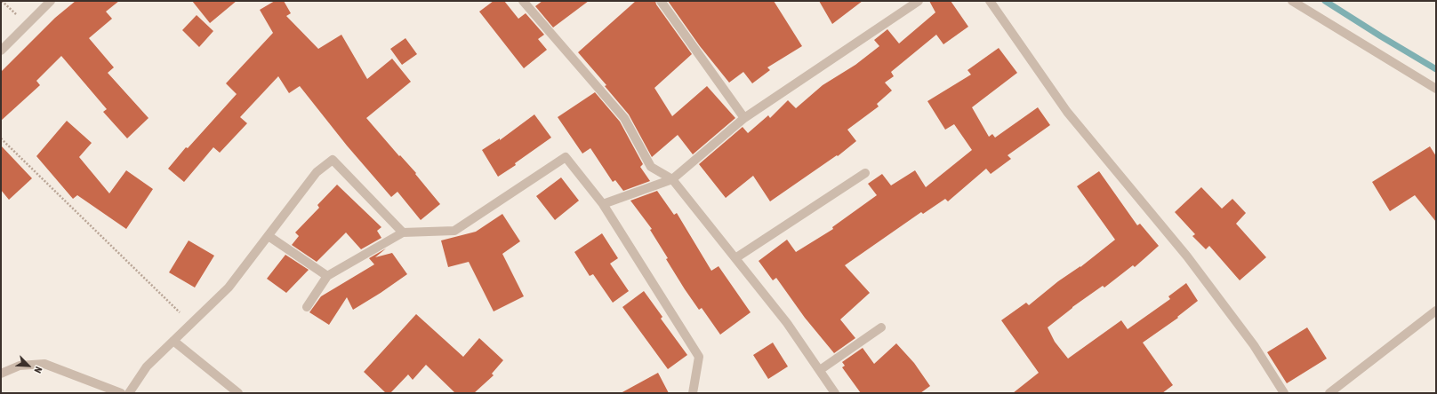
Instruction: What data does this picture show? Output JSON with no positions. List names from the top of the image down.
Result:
{
  "north": "bottom right"
}
